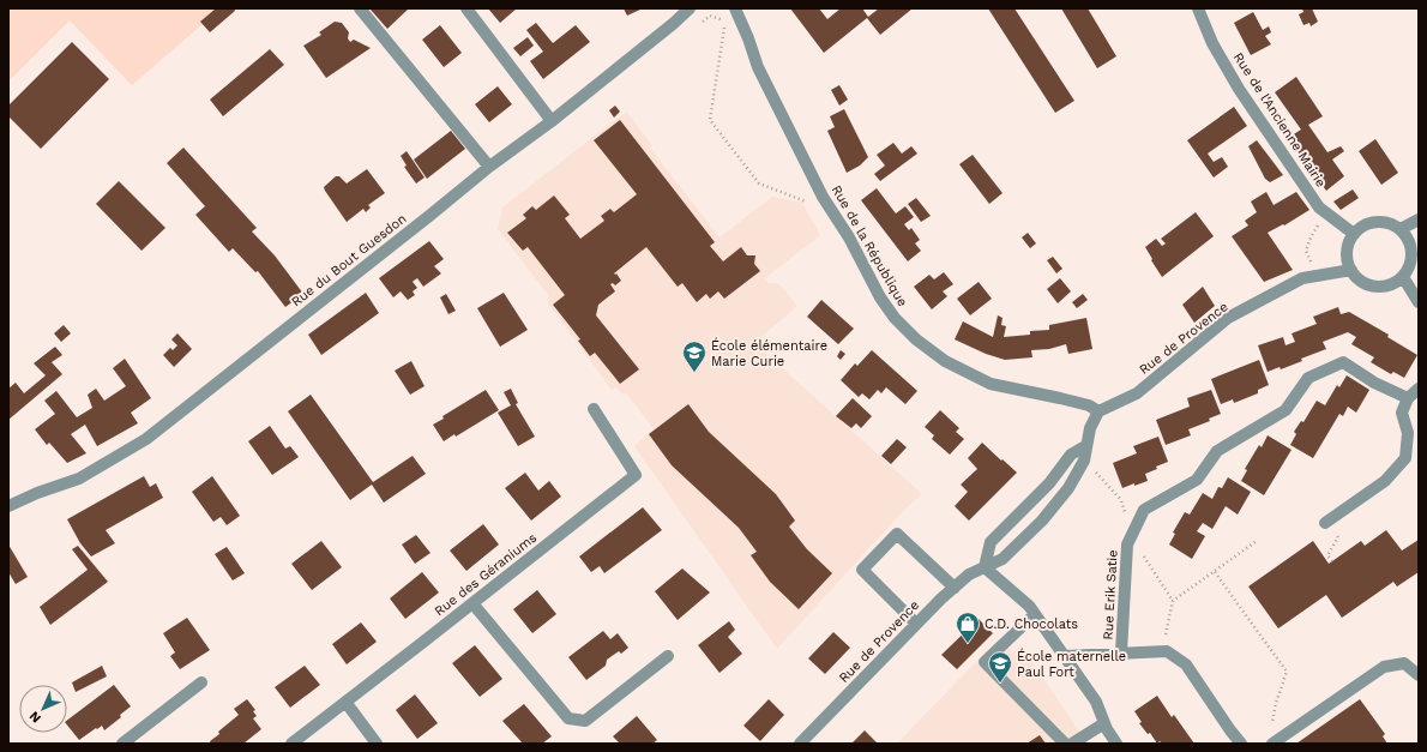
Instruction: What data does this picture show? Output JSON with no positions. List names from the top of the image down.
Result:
{
  "streets": {
    "street": [
      "Rue de l'Ancienne Mairie",
      "Rue de la République",
      "Rue du Bout Guesdon",
      "Rue de Provence",
      "Rue des Géraniums",
      "Rue Erik Satie"
    ]
  },
  "crossings": [
    ["Rue de l'Ancienne Mairie", "Rue de Provence"],
    ["Rue de la République", "Rue de Provence"]
  ],
  "places": {
    "school or university": ["École élémentaire Marie Curie", "École maternelle Paul Fort"],
    "shop": ["C.D. Chocolats"]
  },
  "north": "bottom left"
}
